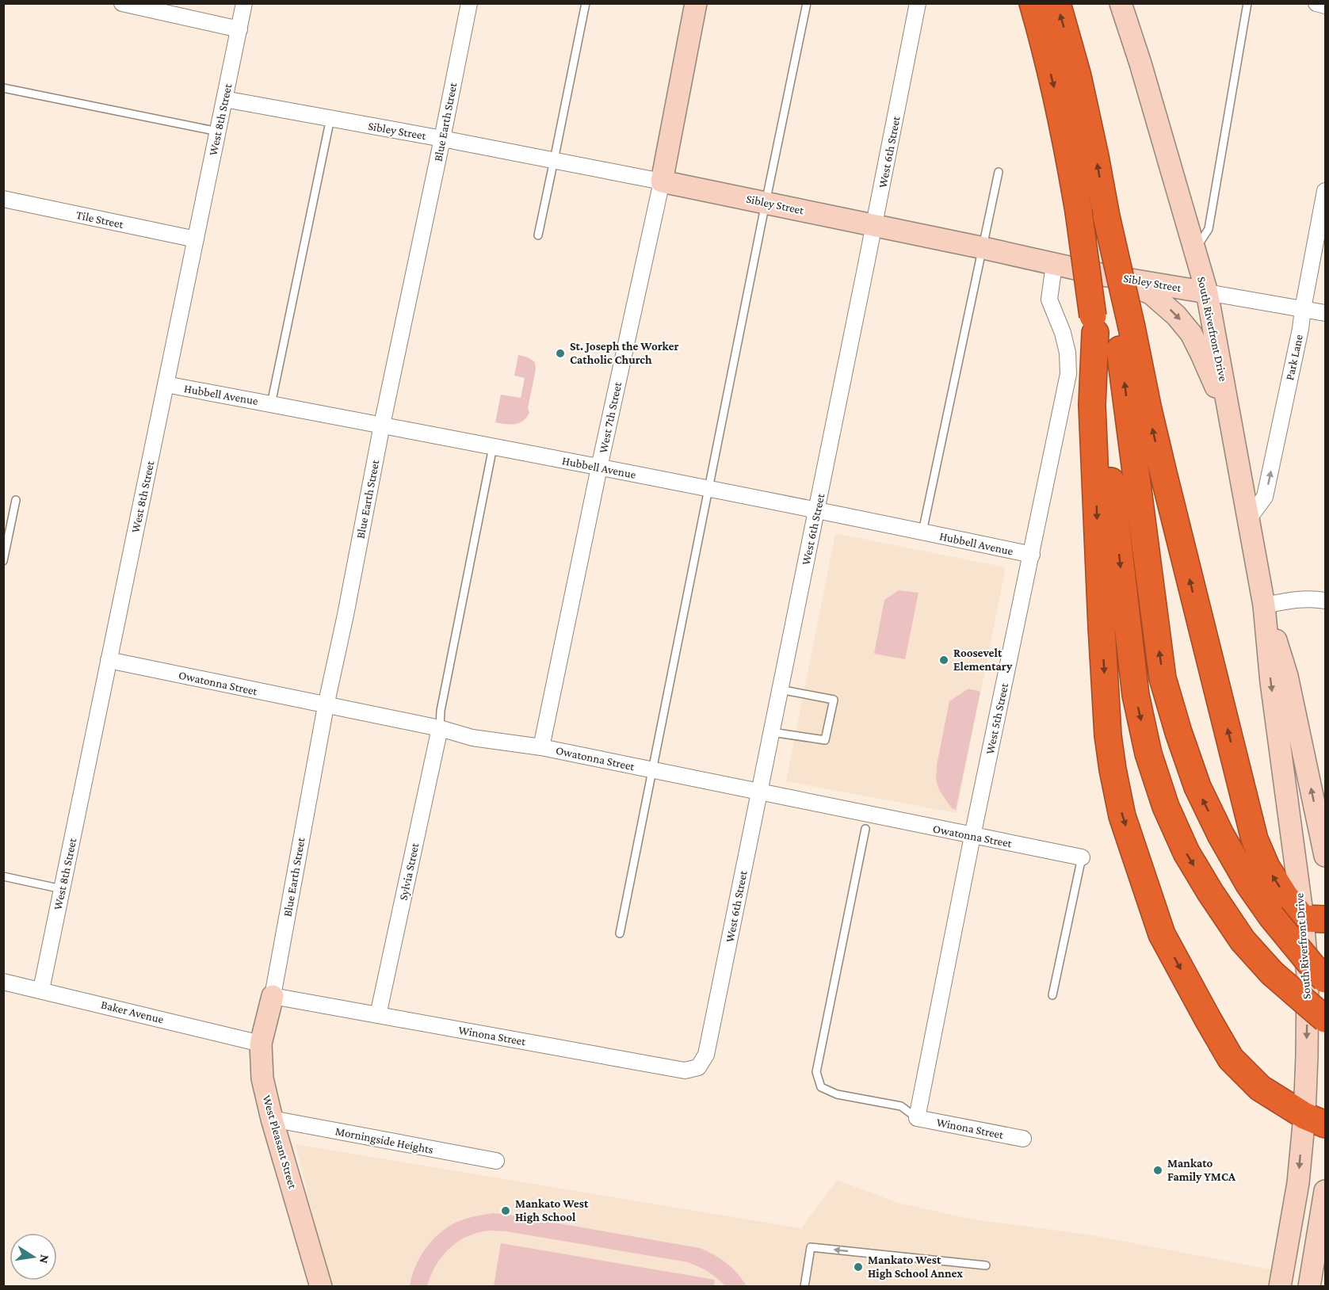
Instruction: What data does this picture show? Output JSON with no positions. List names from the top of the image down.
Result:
{
  "streets": {
    "main road": [
      "Sibley Street",
      "South Riverfront Drive",
      "West 7th Street",
      "West Pleasant Street"
    ],
    "street": [
      "West 8th Street",
      "Blue Earth Street",
      "West 6th Street",
      "Tile Street",
      "Park Lane",
      "Hubbell Avenue",
      "Owatonna Street",
      "West 5th Street",
      "Sylvia Street",
      "Baker Avenue",
      "Winona Street",
      "Morningside Heights"
    ]
  },
  "crossings": [
    ["West 8th Street", "Sibley Street"],
    ["West 8th Street", "Tile Street"],
    ["West 8th Street", "Hubbell Avenue"],
    ["West 8th Street", "Owatonna Street"],
    ["West 8th Street", "Baker Avenue"],
    ["Blue Earth Street", "Sibley Street"],
    ["Blue Earth Street", "Hubbell Avenue"],
    ["Blue Earth Street", "Owatonna Street"],
    ["Blue Earth Street", "Winona Street"],
    ["Blue Earth Street", "West Pleasant Street"],
    ["Sibley Street", "West 6th Street"],
    ["Sibley Street", "South Riverfront Drive"],
    ["Sibley Street", "Park Lane"],
    ["Sibley Street", "West 7th Street"],
    ["Sibley Street", "West 5th Street"],
    ["West 6th Street", "Hubbell Avenue"],
    ["West 6th Street", "Owatonna Street"],
    ["West 6th Street", "Winona Street"],
    ["South Riverfront Drive", "Park Lane"],
    ["Hubbell Avenue", "West 7th Street"],
    ["Hubbell Avenue", "West 5th Street"],
    ["West 7th Street", "Owatonna Street"],
    ["Owatonna Street", "West 5th Street"],
    ["Owatonna Street", "Sylvia Street"],
    ["West 5th Street", "Winona Street"],
    ["Sylvia Street", "Winona Street"],
    ["Baker Avenue", "West Pleasant Street"],
    ["Winona Street", "West Pleasant Street"],
    ["Morningside Heights", "West Pleasant Street"]
  ],
  "one_way": ["Park Lane"],
  "places": [
    "St. Joseph the Worker Catholic Church",
    "Roosevelt Elementary",
    "Mankato Family YMCA",
    "Mankato West High School",
    "Mankato West High School Annex"
  ],
  "north": "right"
}
